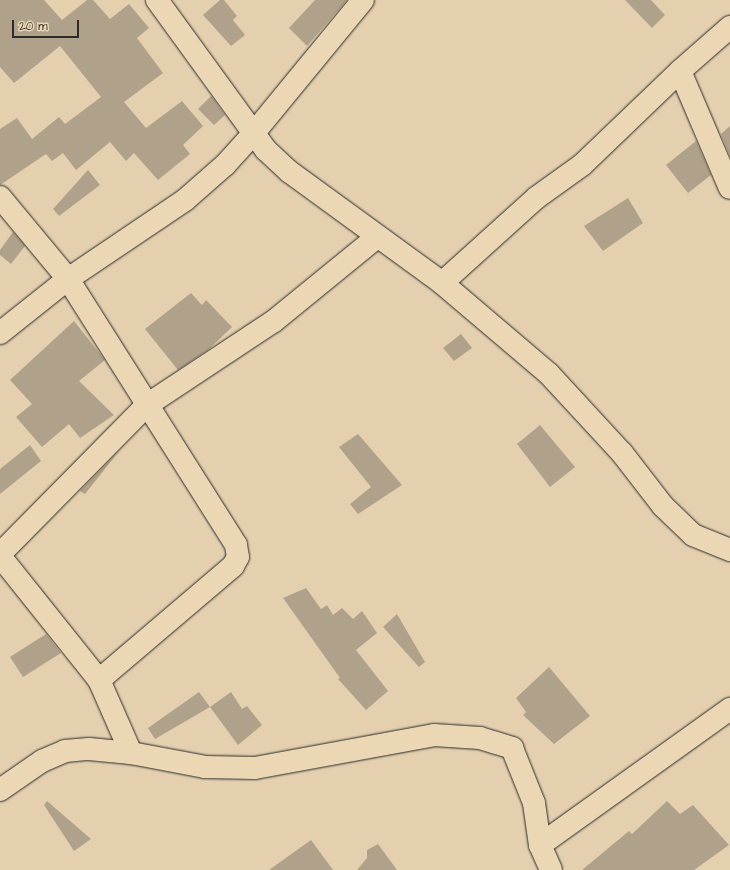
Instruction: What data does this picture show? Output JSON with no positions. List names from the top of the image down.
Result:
{
  "scale_bar": "20 m"
}
